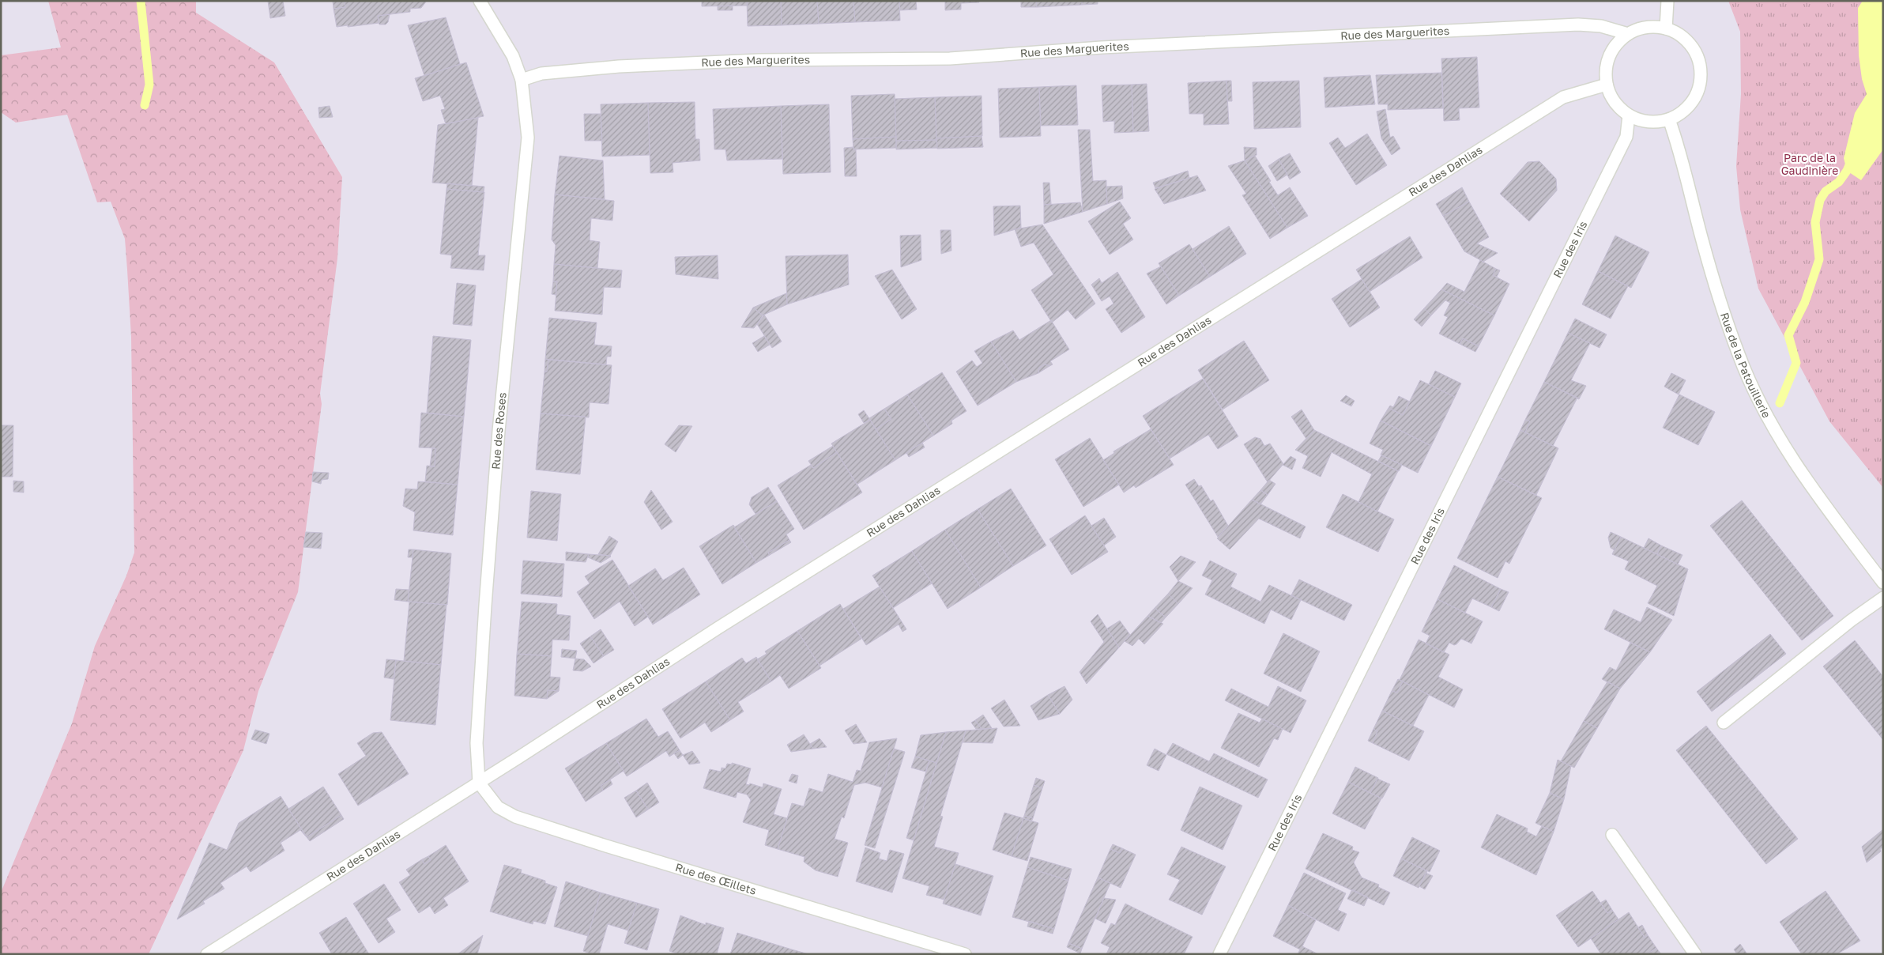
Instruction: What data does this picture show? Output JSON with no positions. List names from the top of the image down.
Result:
{
  "streets": {
    "street": [
      "Rue des Marguerites",
      "Rue des Dahlias",
      "Rue des Iris",
      "Rue de la Patouillerie",
      "Rue des Roses",
      "Rue des Œillets"
    ]
  },
  "crossings": [
    ["Rue des Marguerites", "Rue des Dahlias"],
    ["Rue des Marguerites", "Rue des Iris"],
    ["Rue des Marguerites", "Rue de la Patouillerie"],
    ["Rue des Marguerites", "Rue des Roses"],
    ["Rue des Dahlias", "Rue des Iris"],
    ["Rue des Dahlias", "Rue de la Patouillerie"],
    ["Rue des Dahlias", "Rue des Roses"],
    ["Rue des Dahlias", "Rue des Œillets"],
    ["Rue des Iris", "Rue de la Patouillerie"],
    ["Rue des Roses", "Rue des Œillets"]
  ],
  "parks": ["Parc de la Gaudinière"]
}
